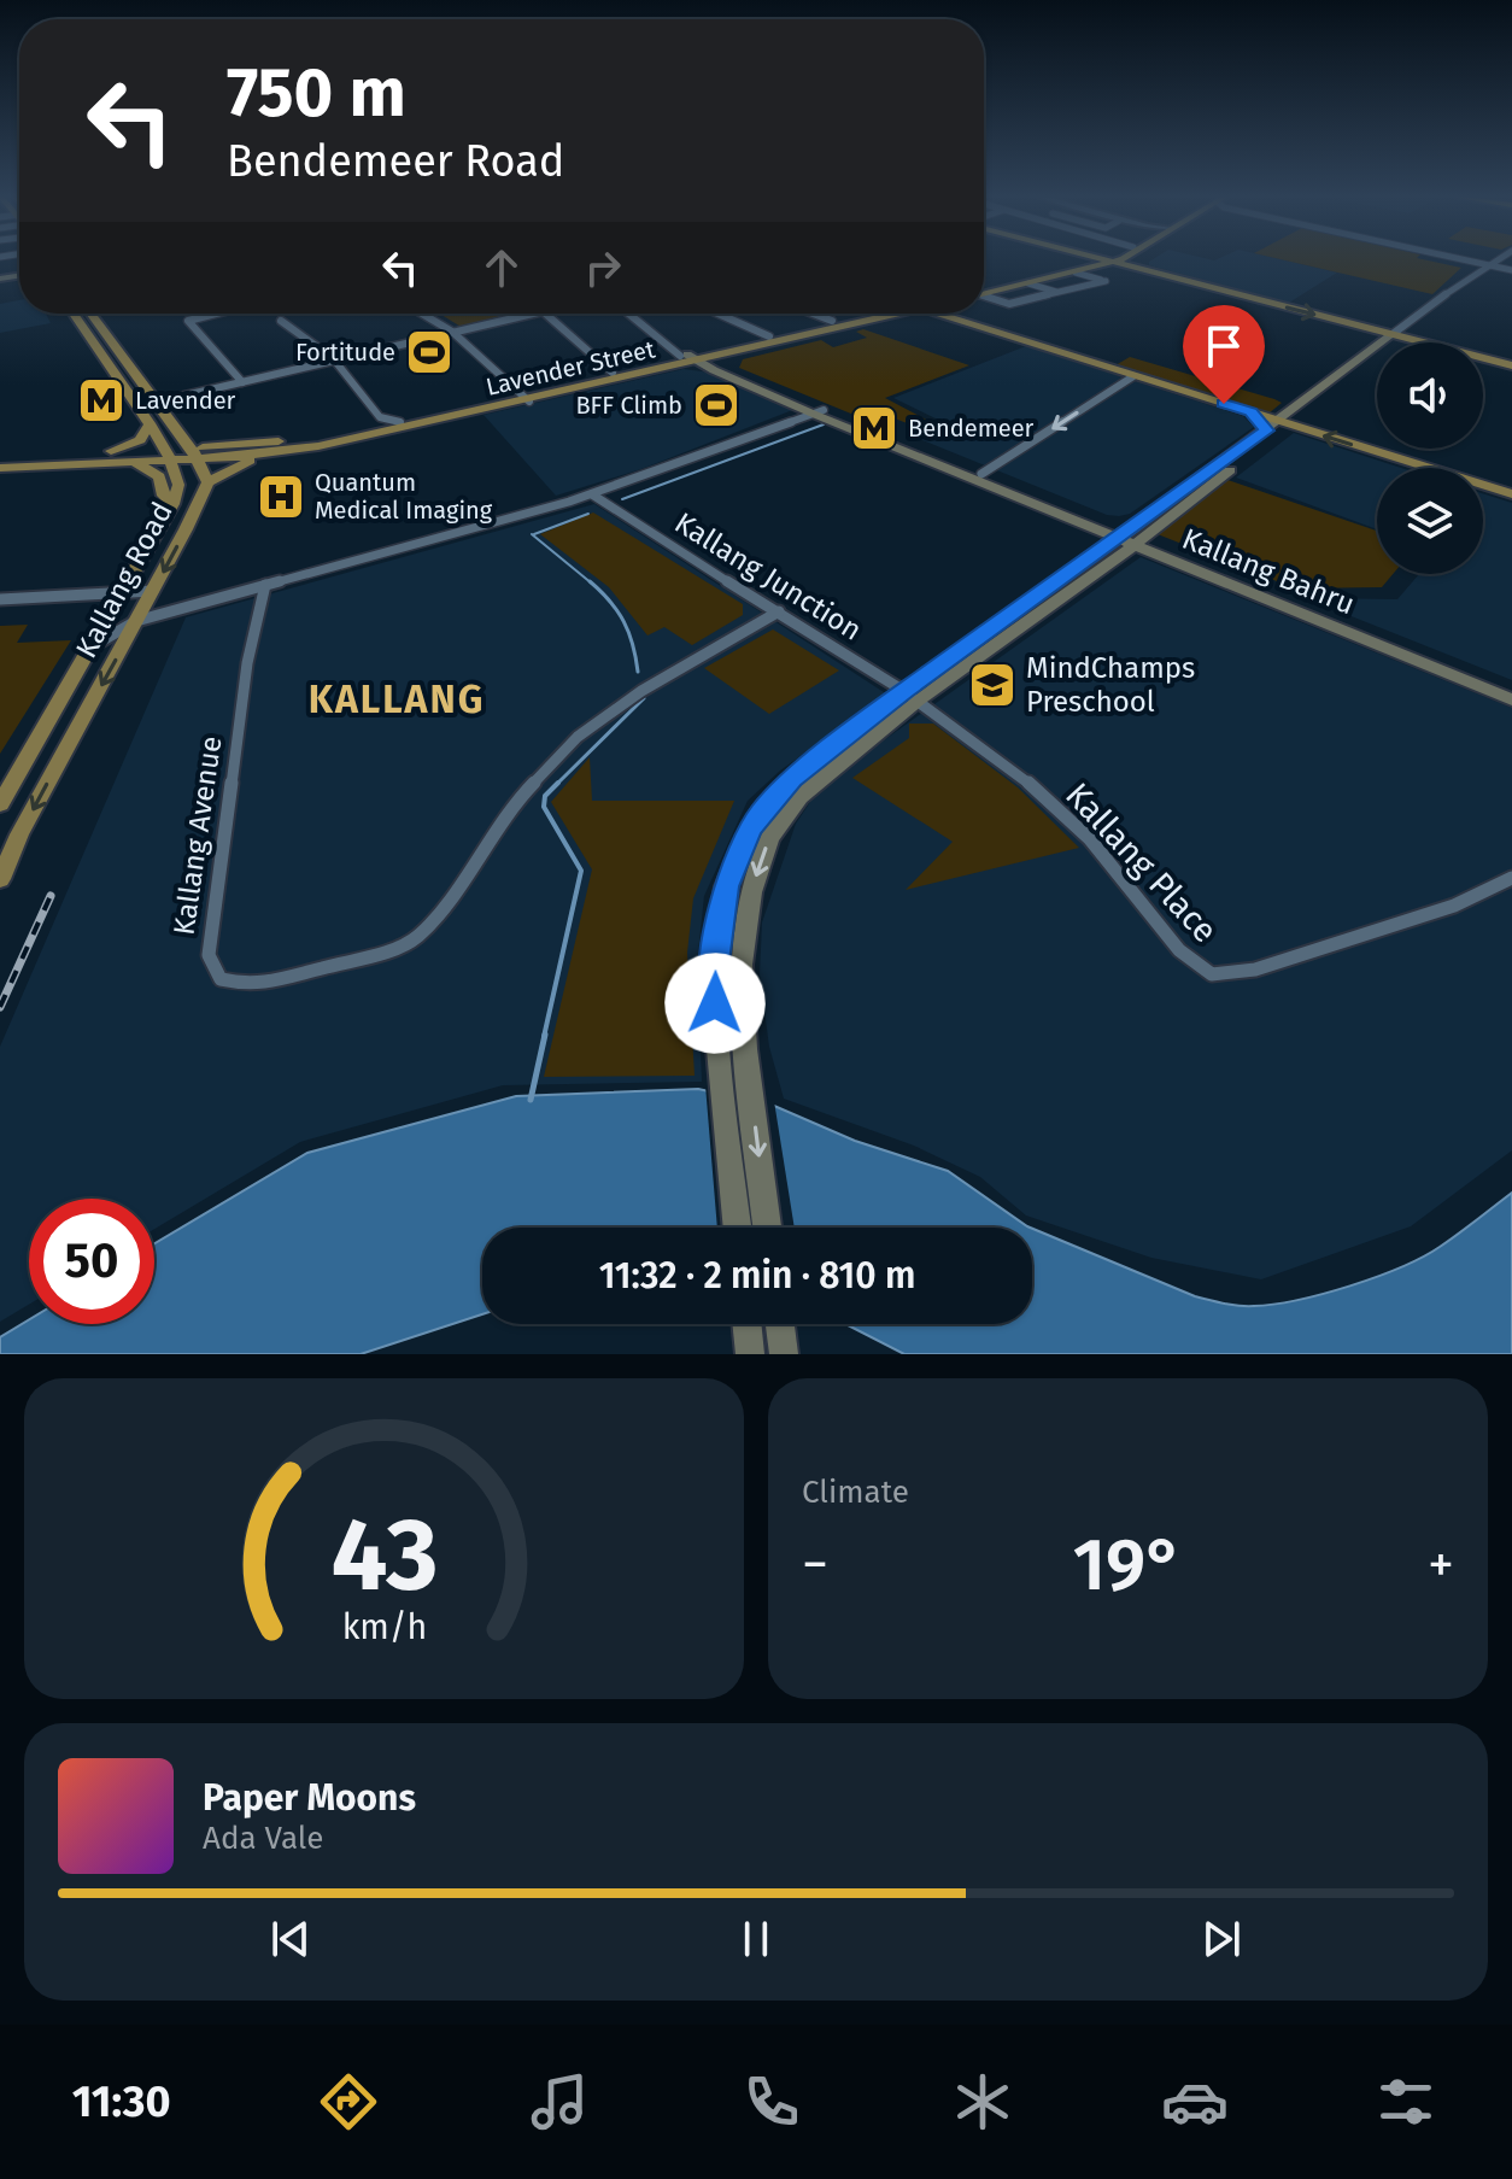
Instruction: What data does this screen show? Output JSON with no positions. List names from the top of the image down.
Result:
{
  "streets": {
    "main road": ["Lavender Street", "Kallang Bahru", "Kallang Road"],
    "street": ["Kallang Junction", "Kallang Avenue", "Kallang Place"]
  },
  "crossings": [
    ["Lavender Street", "Kallang Bahru"],
    ["Lavender Street", "Kallang Road"],
    ["Kallang Junction", "Kallang Avenue"],
    ["Kallang Junction", "Kallang Place"]
  ],
  "districts": ["KALLANG"],
  "places": {
    "sports": ["Fortitude", "BFF Climb"],
    "metro station": ["Lavender", "Bendemeer"],
    "hospital": ["Quantum Medical Imaging"],
    "school or university": ["MindChamps Preschool"]
  },
  "page": {
    "turn": ["750 m", "Bendemeer Road"],
    "limit": "50",
    "trip": "11:32 · 2 min · 810 m",
    "tile": "Climate",
    "heat": ["−", "19°", "+"],
    "song": ["Paper Moons", "Ada Vale"],
    "tabs": "11:30",
    "gauge": ["43", "km/h"]
  }
}
